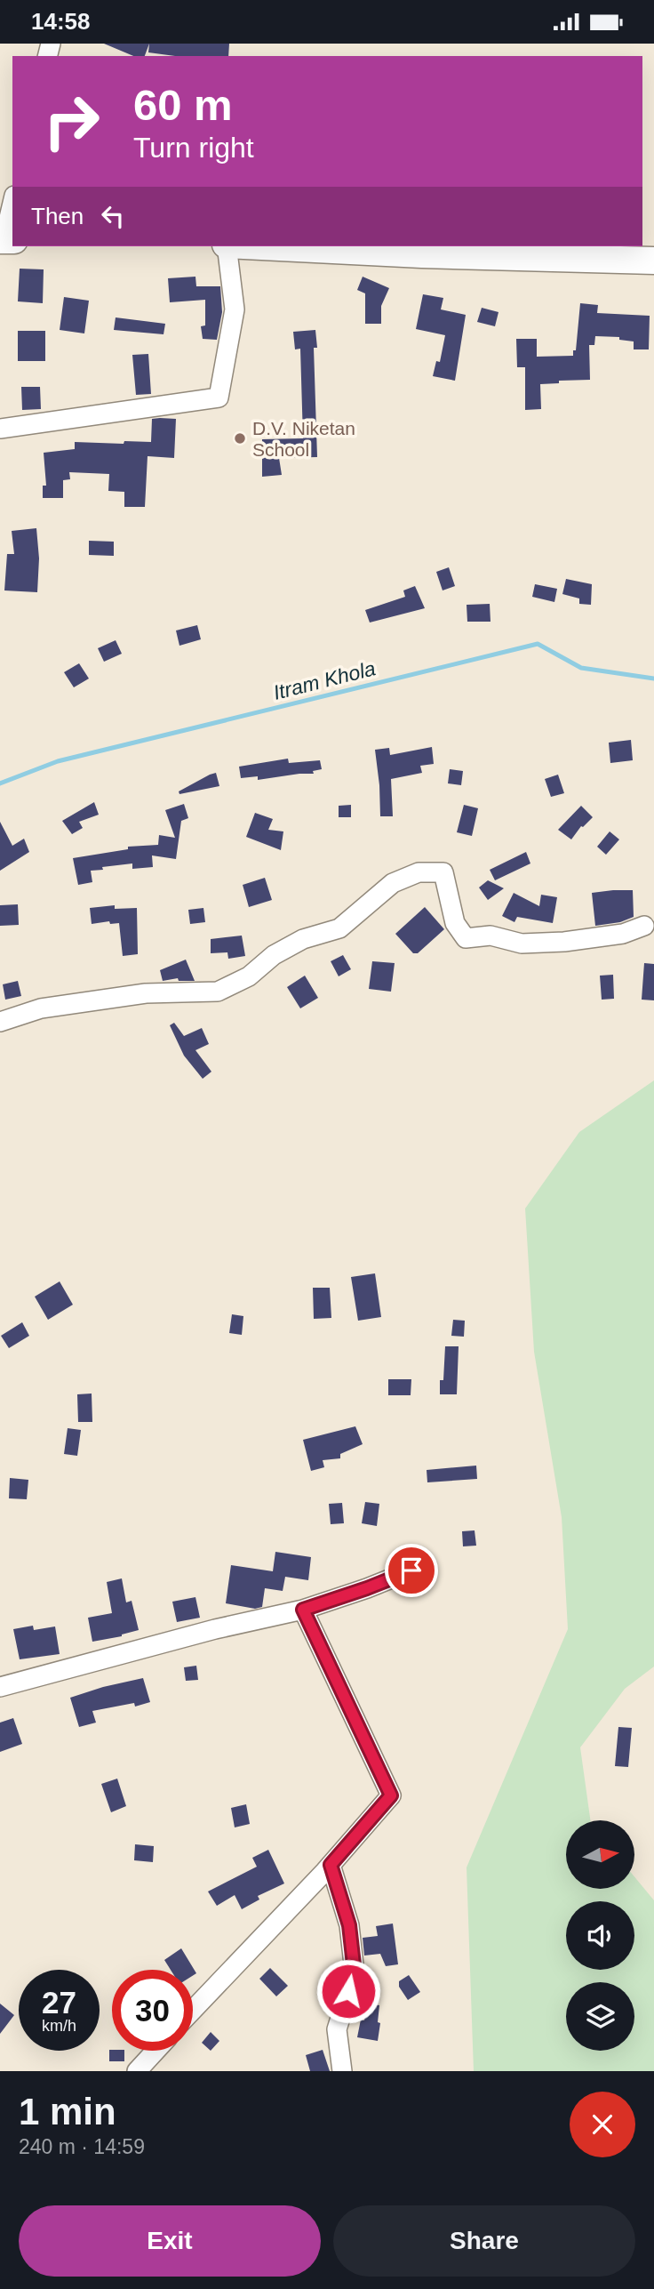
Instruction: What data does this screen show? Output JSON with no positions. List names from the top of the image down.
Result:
{
  "water": ["Itram Khola"],
  "places": ["D.V. Niketan School"],
  "north": "right",
  "page": {
    "status": "14:58",
    "turn": ["60 m", "Turn right"],
    "then": "Then",
    "speed": "27 km/h",
    "limit": "30",
    "heading": ["1 min", "240 m · 14:59"],
    "buttons": ["Exit", "Share"]
  }
}
